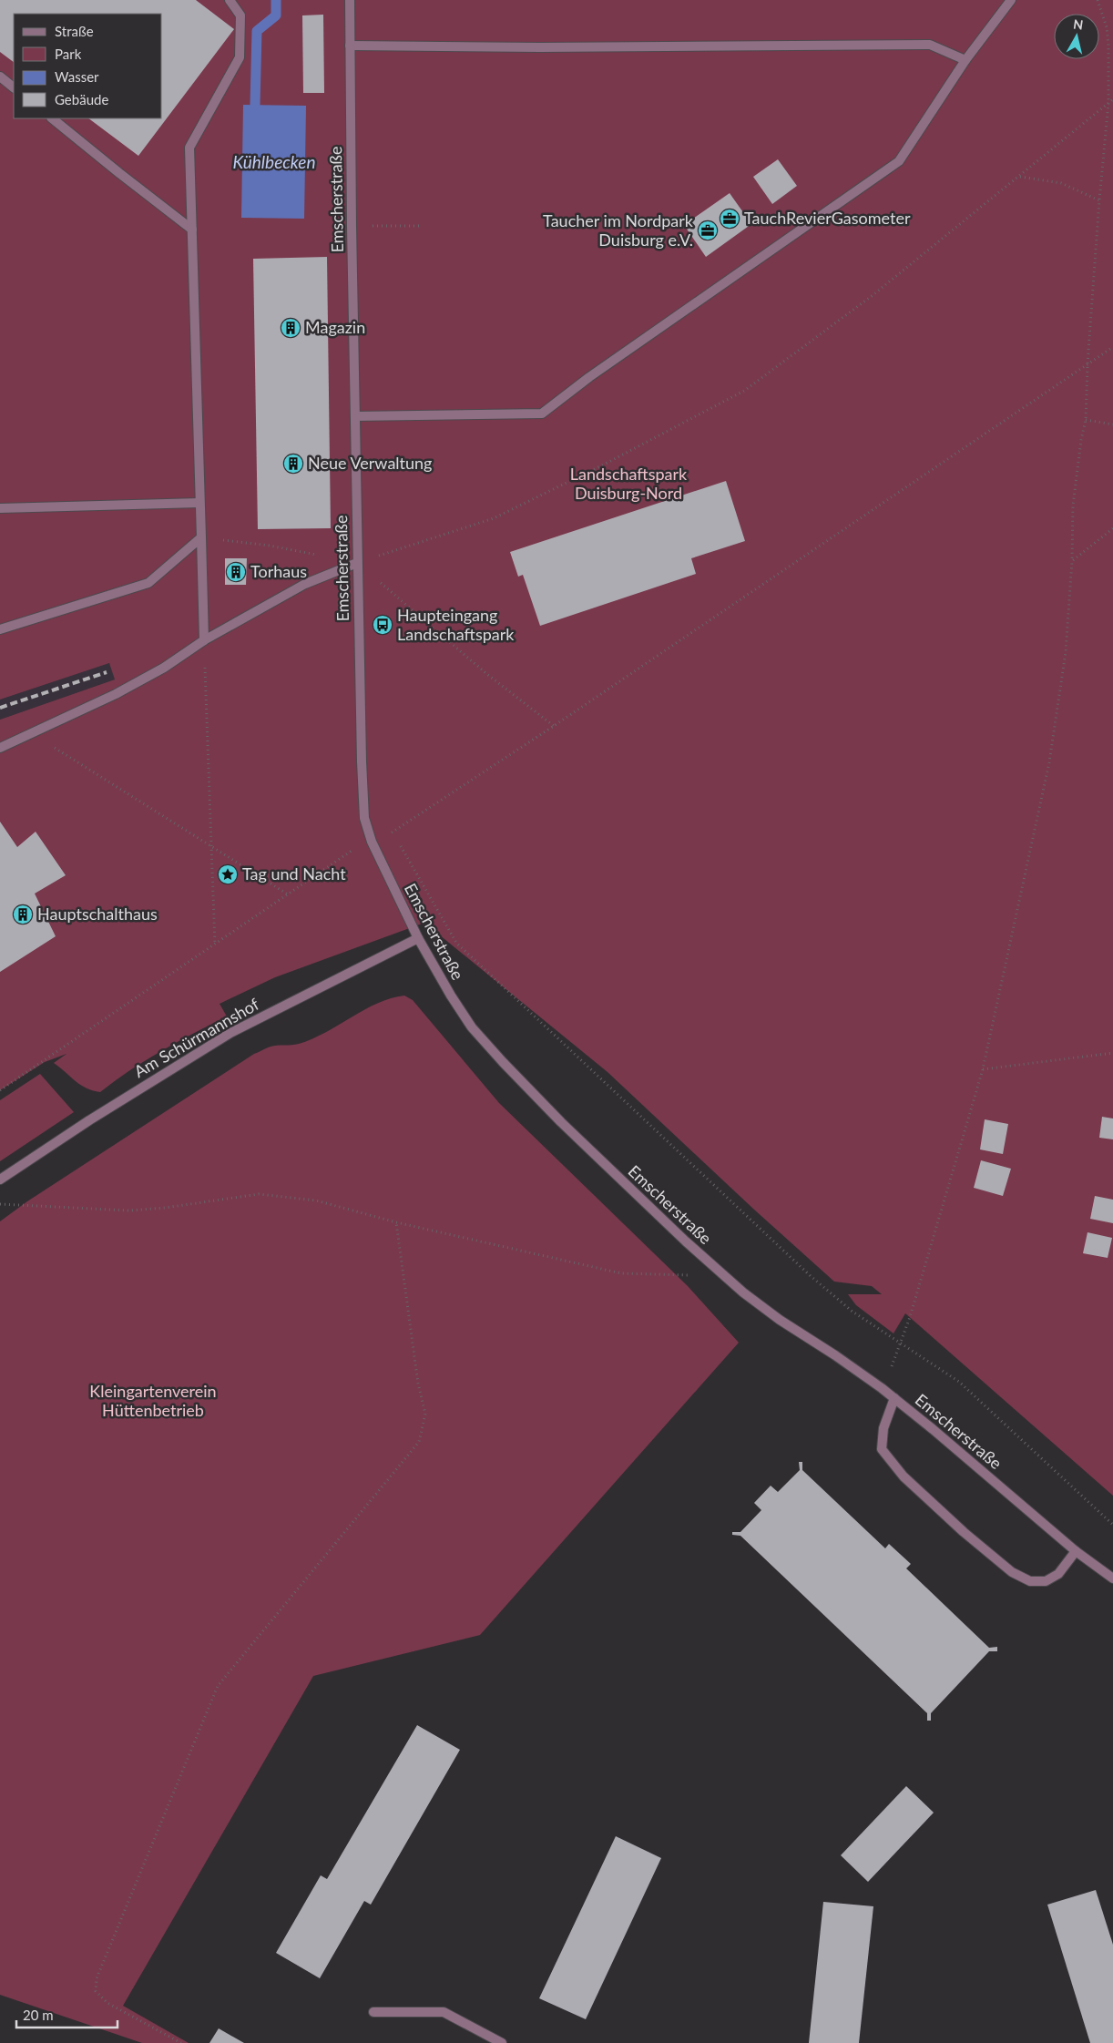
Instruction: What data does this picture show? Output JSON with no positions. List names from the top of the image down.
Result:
{
  "streets": {
    "street": ["Emscherstraße", "Am Schürmannshof"]
  },
  "crossings": [
    ["Emscherstraße", "Am Schürmannshof"]
  ],
  "water": ["Kühlbecken"],
  "parks": ["Landschaftspark Duisburg-Nord", "Kleingartenverein Hüttenbetrieb"],
  "places": {
    "office": ["TauchRevierGasometer", "Taucher im Nordpark Duisburg e.V."],
    "building": [
      "Magazin",
      "Neue Verwaltung",
      "Torhaus",
      "Hauptschalthaus"
    ],
    "bus stop": ["Haupteingang Landschaftspark"],
    "place": ["Tag und Nacht"]
  },
  "legend": [
    "Straße",
    "Park",
    "Wasser",
    "Gebäude"
  ],
  "scale_bar": "20 m",
  "north": "top"
}
